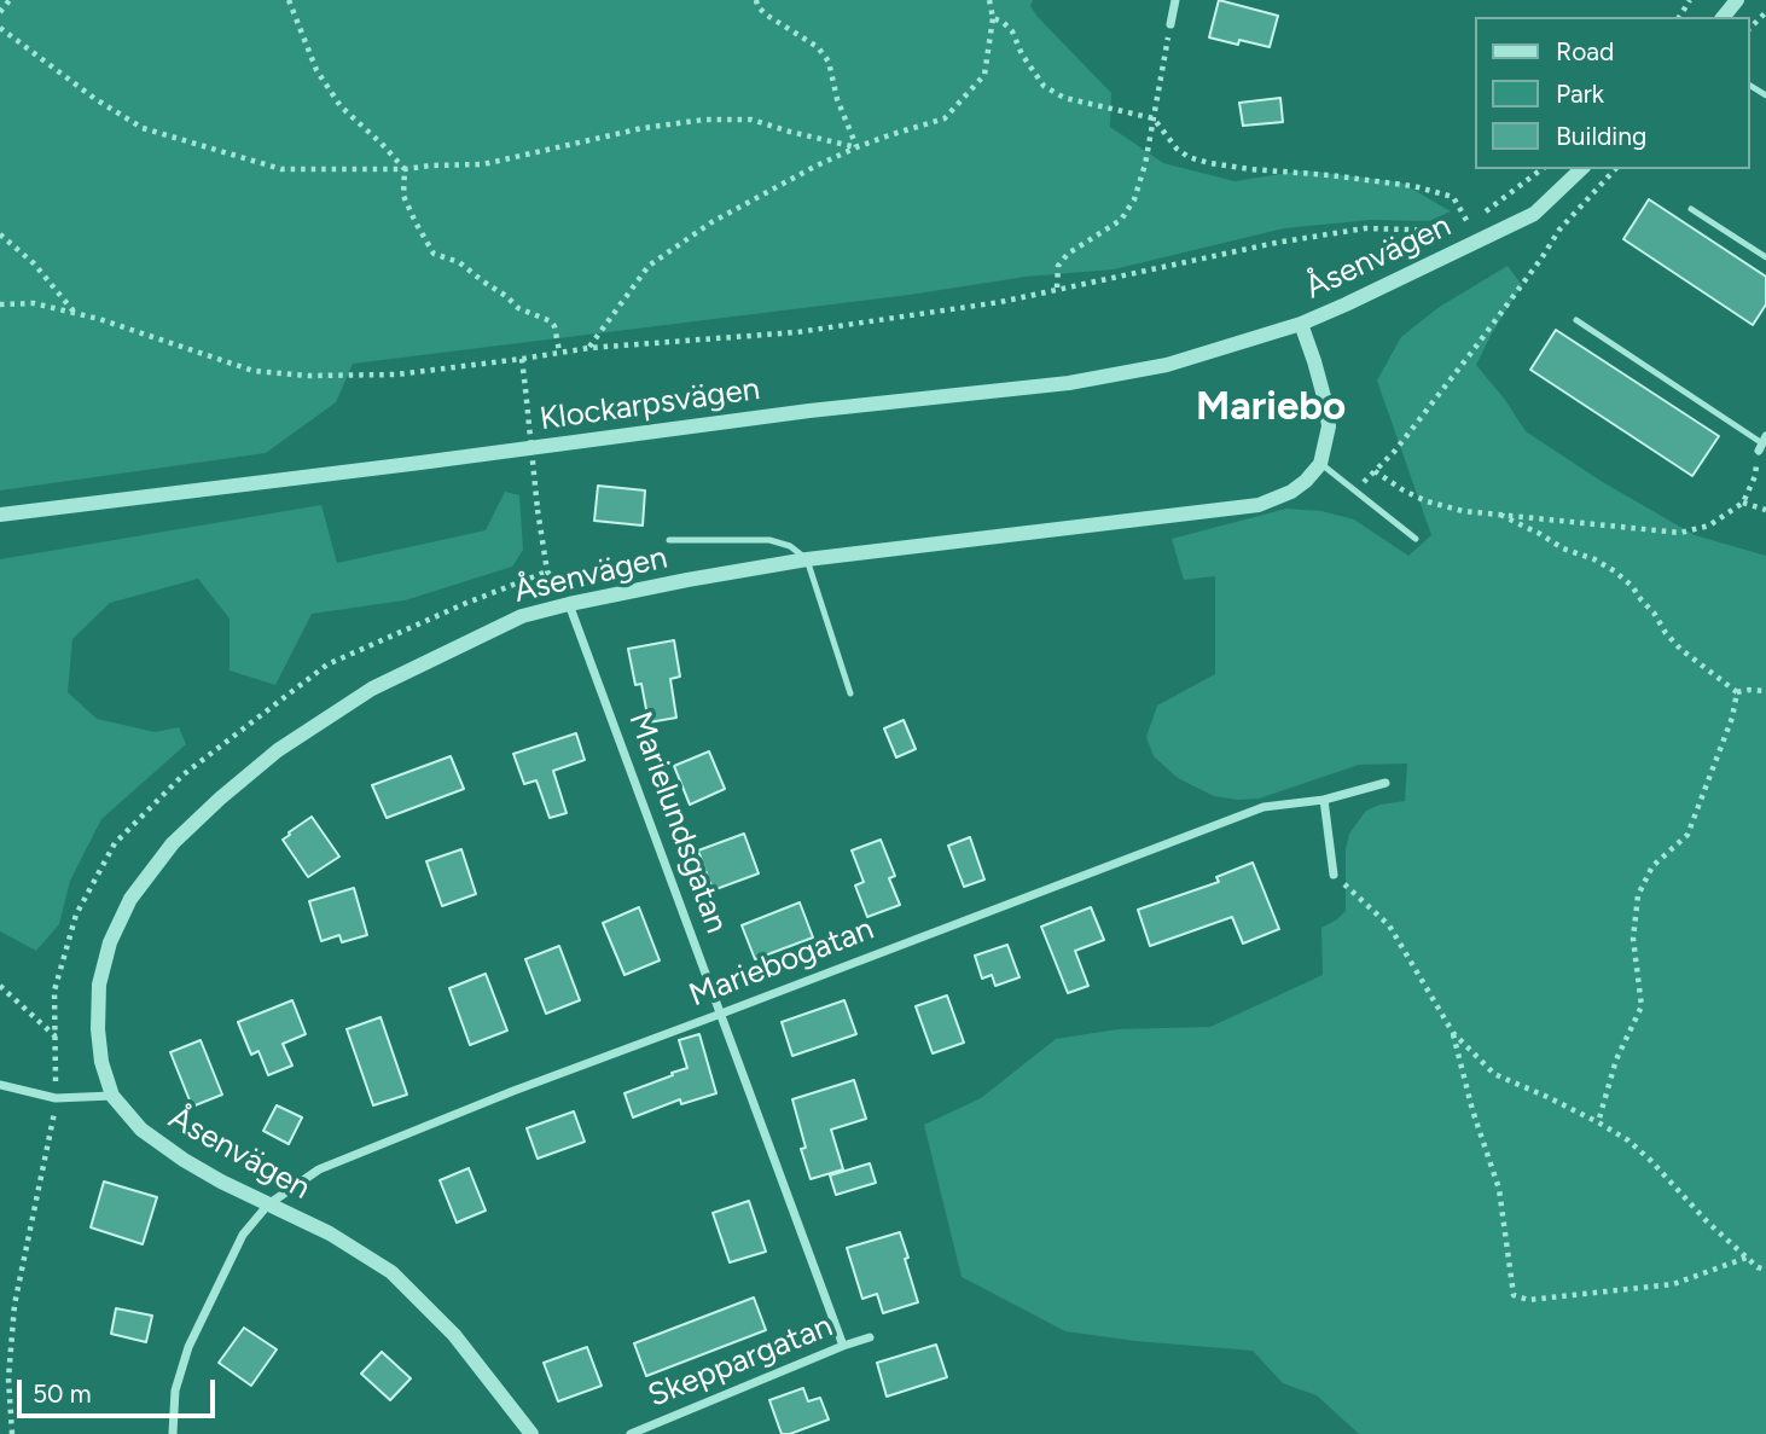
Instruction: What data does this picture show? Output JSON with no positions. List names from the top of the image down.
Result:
{
  "streets": {
    "street": [
      "Åsenvägen",
      "Klockarpsvägen",
      "Marielundsgatan",
      "Mariebogatan",
      "Skeppargatan"
    ]
  },
  "crossings": [
    ["Åsenvägen", "Klockarpsvägen"],
    ["Åsenvägen", "Marielundsgatan"],
    ["Åsenvägen", "Mariebogatan"],
    ["Marielundsgatan", "Mariebogatan"],
    ["Marielundsgatan", "Skeppargatan"]
  ],
  "districts": ["Mariebo"],
  "legend": ["Road", "Park", "Building"],
  "scale_bar": "50 m"
}
